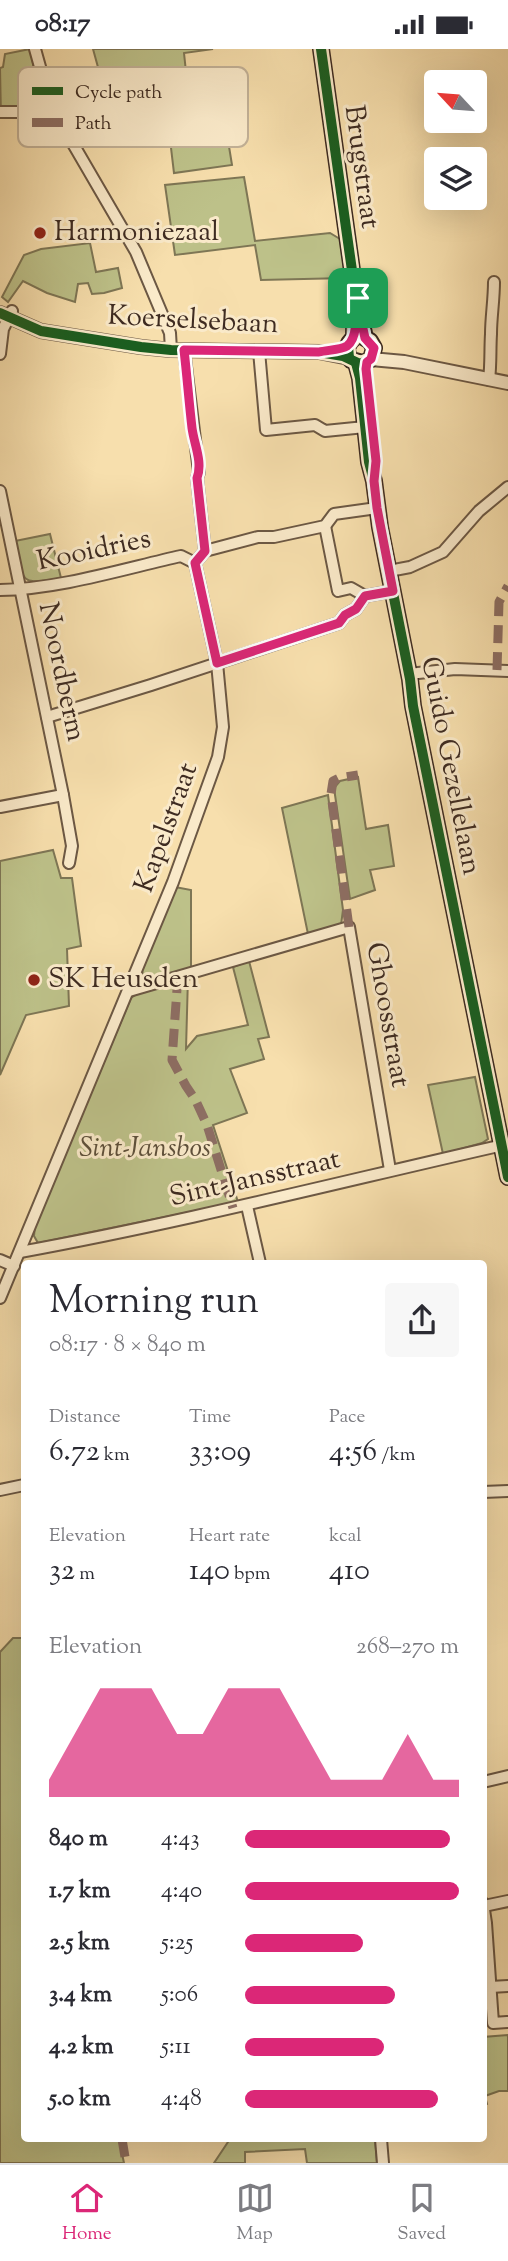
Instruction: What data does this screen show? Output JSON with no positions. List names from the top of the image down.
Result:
{
  "streets": {
    "main road": ["Brugstraat", "Guido Gezellelaan"],
    "street": [
      "Koerselsebaan",
      "Kooidries",
      "Noordberm",
      "Kapelstraat",
      "Ghoosstraat",
      "Sint-Jansstraat"
    ]
  },
  "crossings": [
    ["Brugstraat", "Koerselsebaan"],
    ["Kooidries", "Noordberm"],
    ["Kooidries", "Kapelstraat"],
    ["Guido Gezellelaan", "Sint-Jansstraat"],
    ["Kapelstraat", "Ghoosstraat"],
    ["Kapelstraat", "Sint-Jansstraat"],
    ["Ghoosstraat", "Sint-Jansstraat"]
  ],
  "parks": ["Sint-Jansbos"],
  "places": ["Harmoniezaal", "SK Heusden"],
  "legend": ["Cycle path", "Path"],
  "north": "top left",
  "page": {
    "status": "08:17",
    "heading": ["Morning run", "08:17 · 8 × 840 m"],
    "stats": [
      ["Distance", "6.72 km"],
      ["Time", "33:09"],
      ["Pace", "4:56 /km"],
      ["Elevation", "32 m"],
      ["Heart rate", "140 bpm"],
      ["kcal", "410"]
    ],
    "chart": ["Elevation", "268–270 m"],
    "list": [
      {
        "name": "840 m",
        "note": "4:43"
      },
      {
        "name": "1.7 km",
        "note": "4:40"
      },
      {
        "name": "2.5 km",
        "note": "5:25"
      },
      {
        "name": "3.4 km",
        "note": "5:06"
      },
      {
        "name": "4.2 km",
        "note": "5:11"
      },
      {
        "name": "5.0 km",
        "note": "4:48"
      }
    ],
    "tabs": ["Home", "Map", "Saved"]
  }
}
